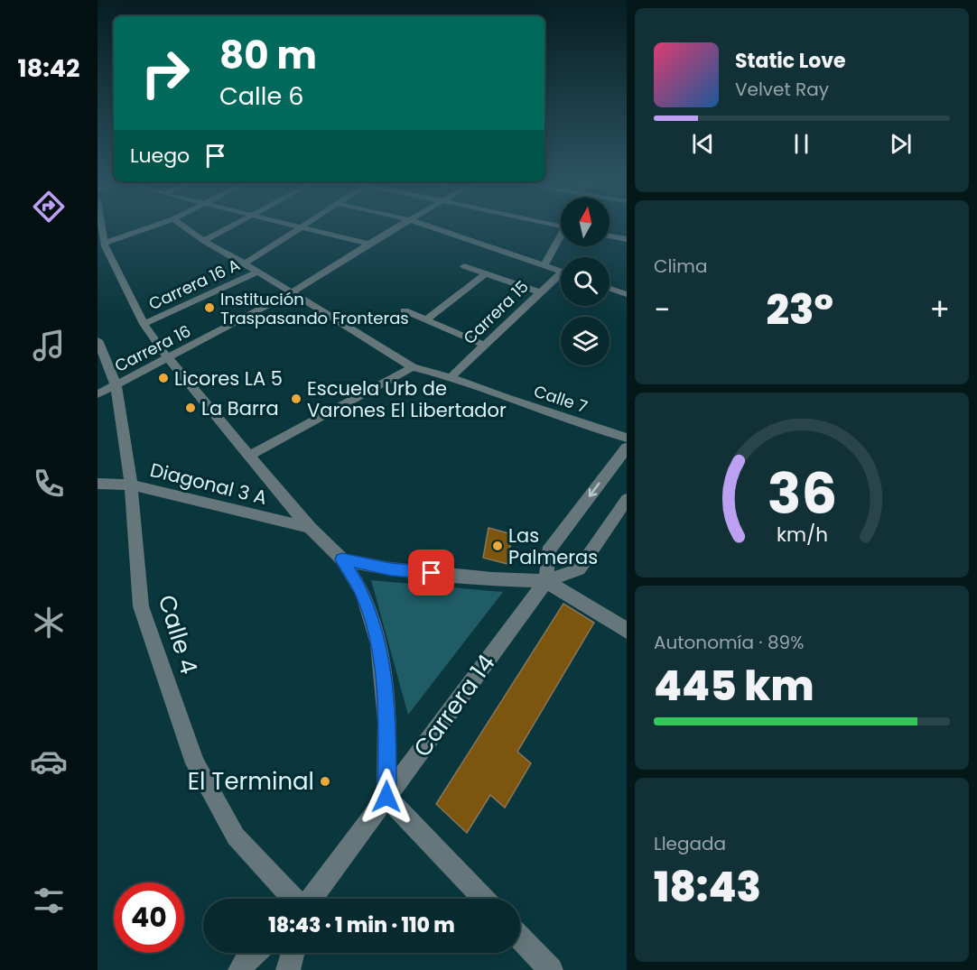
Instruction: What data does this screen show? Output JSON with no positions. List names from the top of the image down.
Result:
{
  "streets": {
    "street": [
      "Carrera 16 A",
      "Carrera 15",
      "Carrera 16",
      "Calle 7",
      "Diagonal 3 A",
      "Calle 4",
      "Carrera 14"
    ]
  },
  "crossings": [
    ["Carrera 16 A", "Calle 7"],
    ["Carrera 15", "Calle 7"],
    ["Carrera 16", "Calle 7"],
    ["Carrera 16", "Calle 4"],
    ["Diagonal 3 A", "Calle 4"]
  ],
  "places": [
    "Institución Traspasando Fronteras",
    "Licores LA 5",
    "Escuela Urb de Varones El Libertador",
    "La Barra",
    "Las Palmeras",
    "El Terminal"
  ],
  "north": "top",
  "page": {
    "tabs": "18:42",
    "turn": ["80 m", "Calle 6"],
    "song": ["Static Love", "Velvet Ray"],
    "then": "Luego",
    "tile": [
      "Clima",
      ["Autonomía · 89%", "445 km"],
      ["Llegada", "18:43"]
    ],
    "heat": ["−", "23°", "+"],
    "limit": "40",
    "trip": "18:43 · 1 min · 110 m",
    "gauge": ["36", "km/h"]
  }
}
